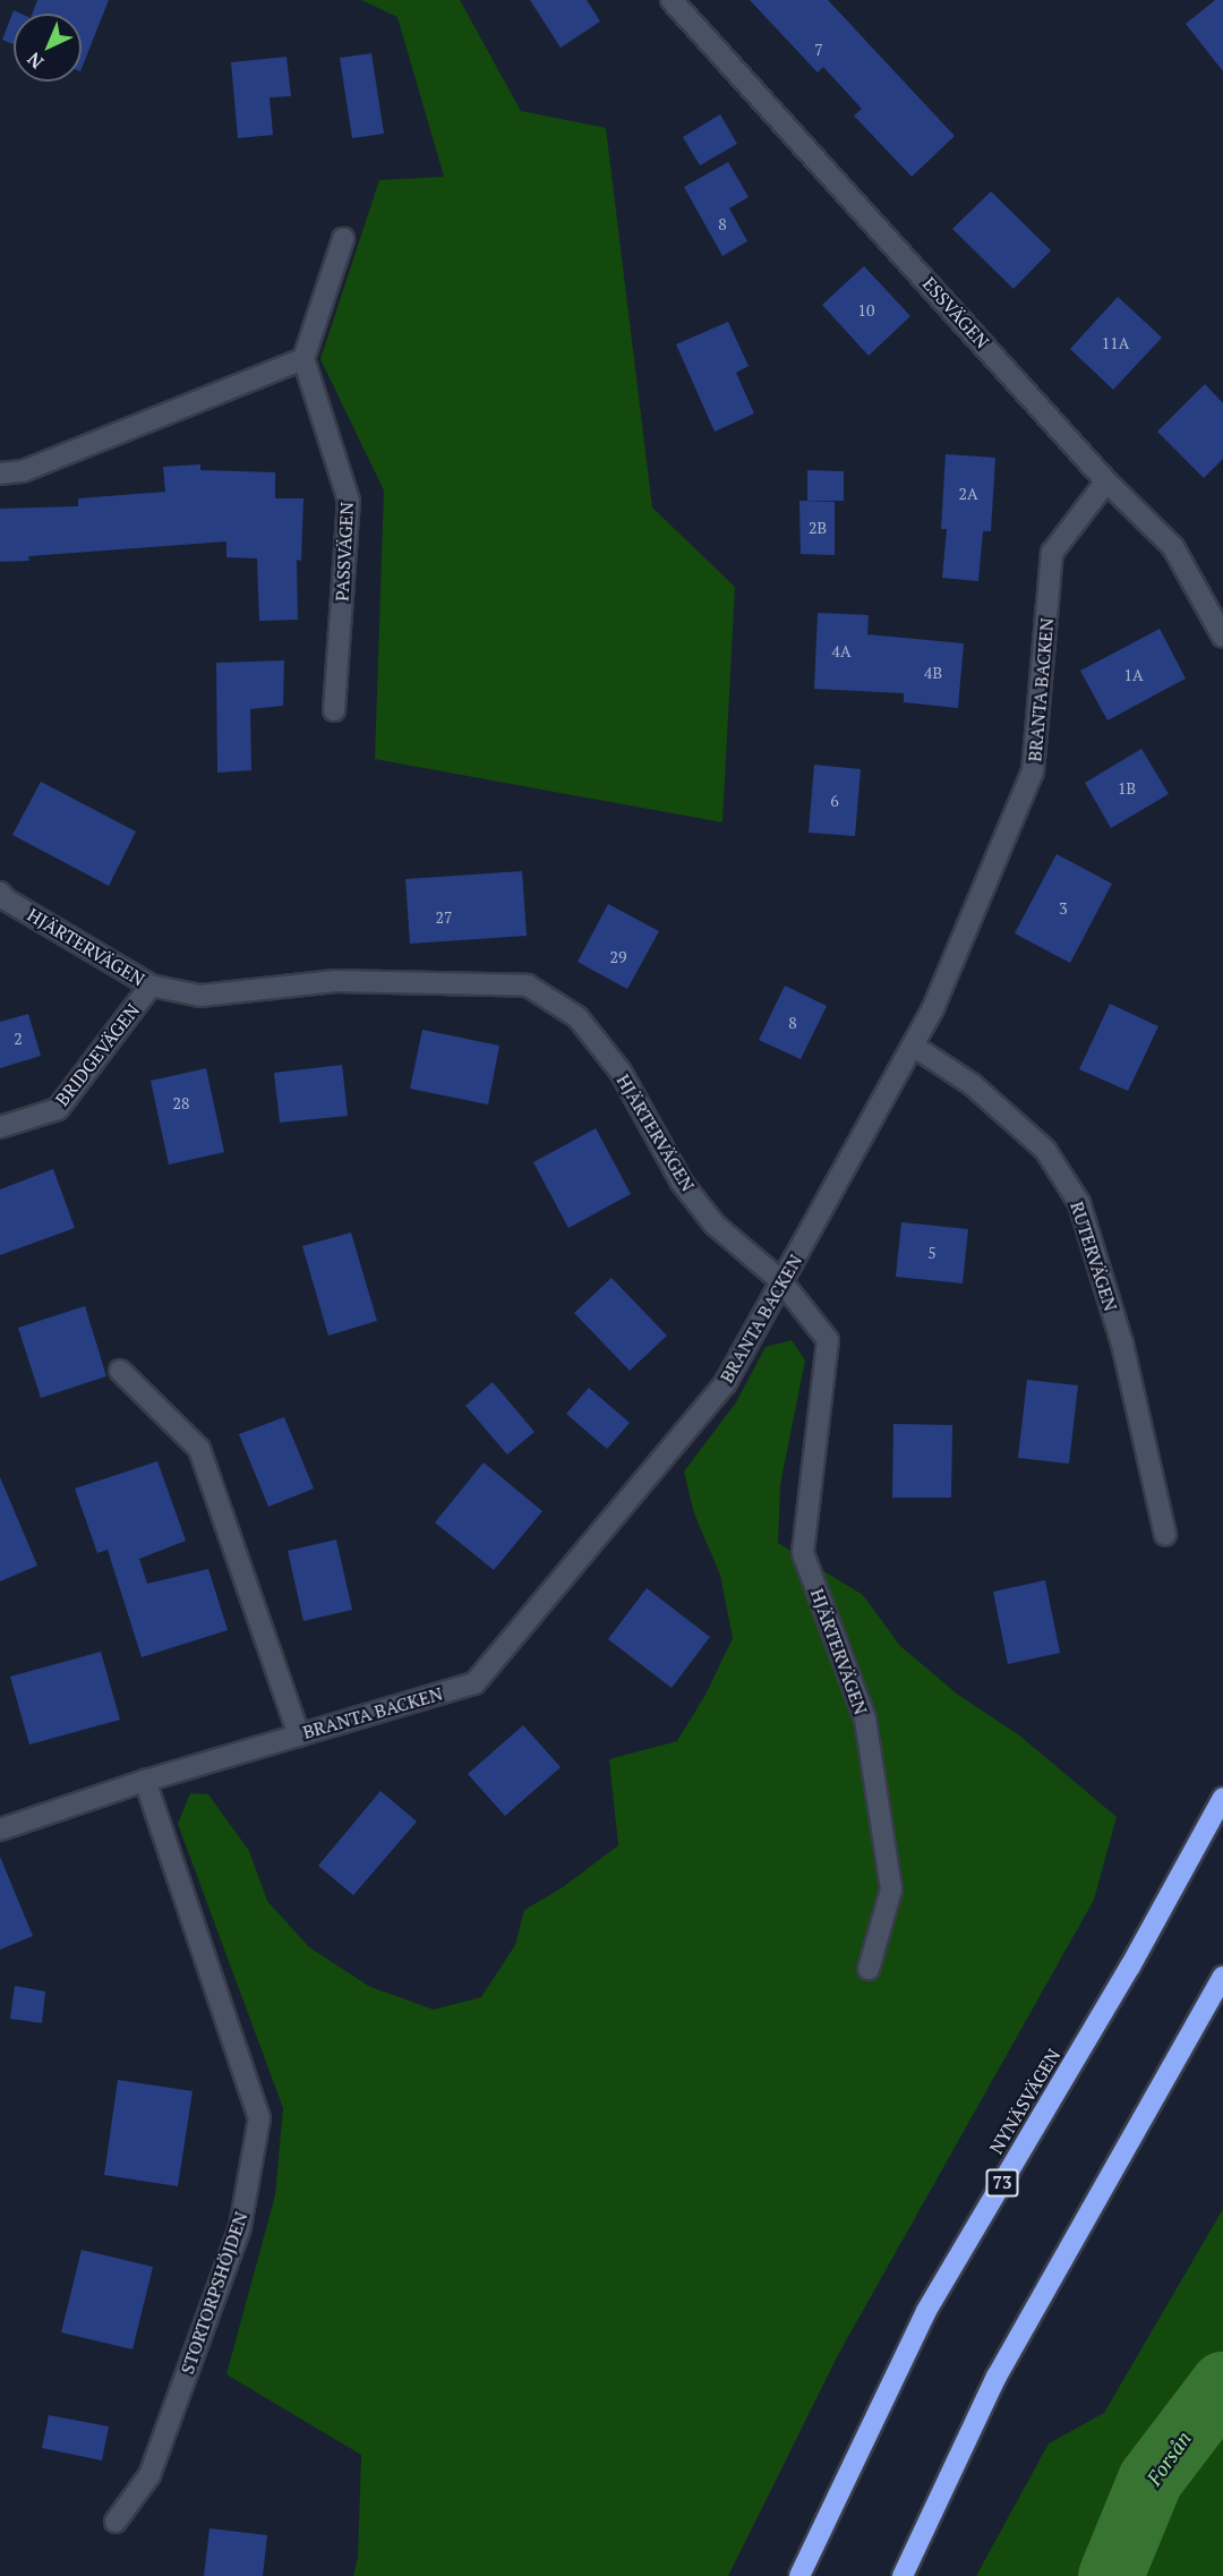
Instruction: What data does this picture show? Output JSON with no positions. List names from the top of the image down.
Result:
{
  "streets": {
    "highway": ["NYNÄSVÄGEN", "73"],
    "street": [
      "ESSVÄGEN",
      "PASSVÄGEN",
      "BRANTA BACKEN",
      "HJÄRTERVÄGEN",
      "BRIDGEVÄGEN",
      "RUTERVÄGEN",
      "STORTORPSHÖJDEN"
    ]
  },
  "crossings": [
    ["ESSVÄGEN", "BRANTA BACKEN"],
    ["BRANTA BACKEN", "HJÄRTERVÄGEN"],
    ["BRANTA BACKEN", "RUTERVÄGEN"],
    ["BRANTA BACKEN", "STORTORPSHÖJDEN"],
    ["HJÄRTERVÄGEN", "BRIDGEVÄGEN"]
  ],
  "water": ["Forsån"],
  "house_numbers": [
    "7",
    "8",
    "10",
    "11A",
    "2A",
    "2B",
    "4A",
    "4B",
    "1A",
    "1B",
    "6",
    "3",
    "27",
    "29",
    "8",
    "2",
    "28",
    "5"
  ],
  "north": "bottom left"
}
